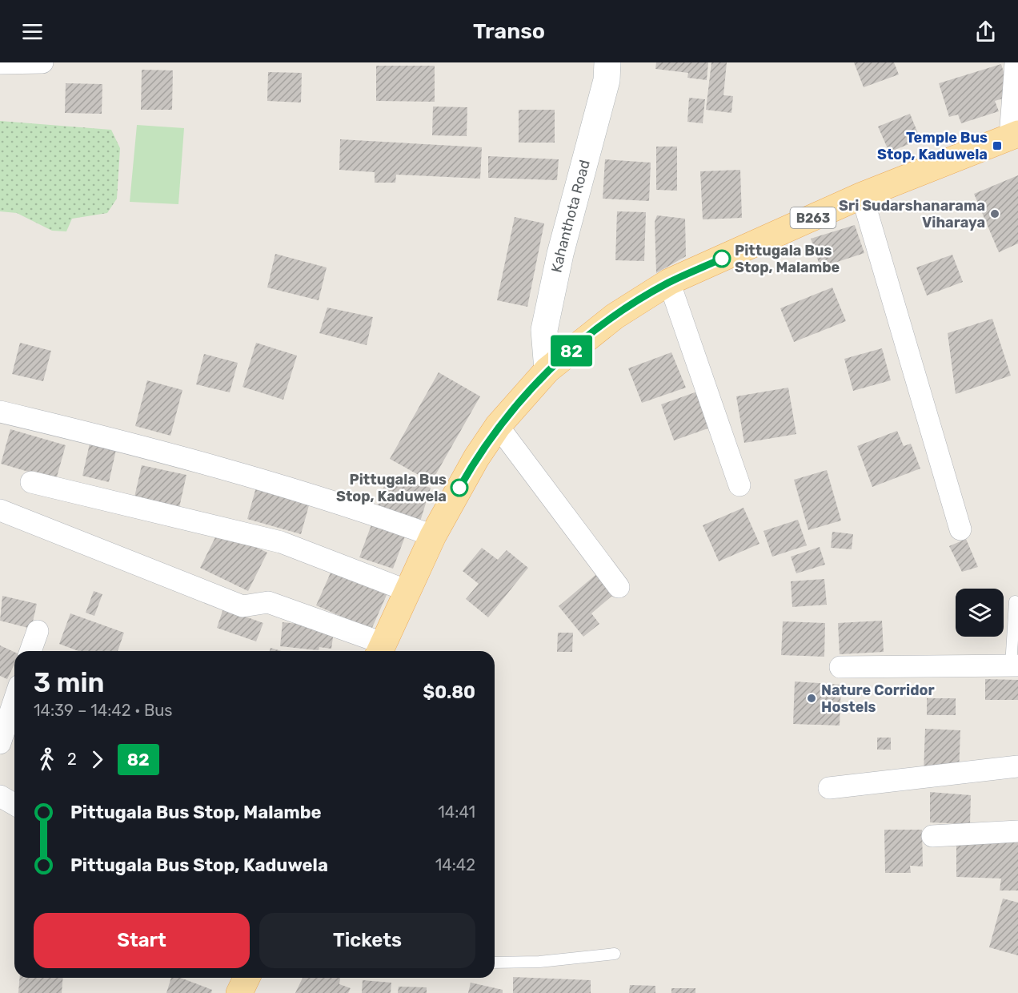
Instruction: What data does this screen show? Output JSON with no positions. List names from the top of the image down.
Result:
{
  "streets": {
    "main road": ["Kahanthota Road", "B263"]
  },
  "crossings": [
    ["Kahanthota Road", "B263"]
  ],
  "places": {
    "transit": ["Temple Bus Stop, Kaduwela"],
    "other": [
      "Sri Sudarshanarama Viharaya",
      "Pittugala Bus Stop, Malambe",
      "Pittugala Bus Stop, Kaduwela",
      "Nature Corridor Hostels"
    ]
  },
  "lines": ["bus line 82"],
  "page": {
    "header": "Transo",
    "on_map": "82",
    "heading": ["3 min", "14:39 – 14:42 · Bus", "$0.80"],
    "legs": ["2", "82"],
    "list": [
      {
        "name": "Pittugala Bus Stop, Malambe",
        "value": "14:41"
      },
      {
        "name": "Pittugala Bus Stop, Kaduwela",
        "value": "14:42"
      }
    ],
    "buttons": ["Start", "Tickets"]
  }
}
